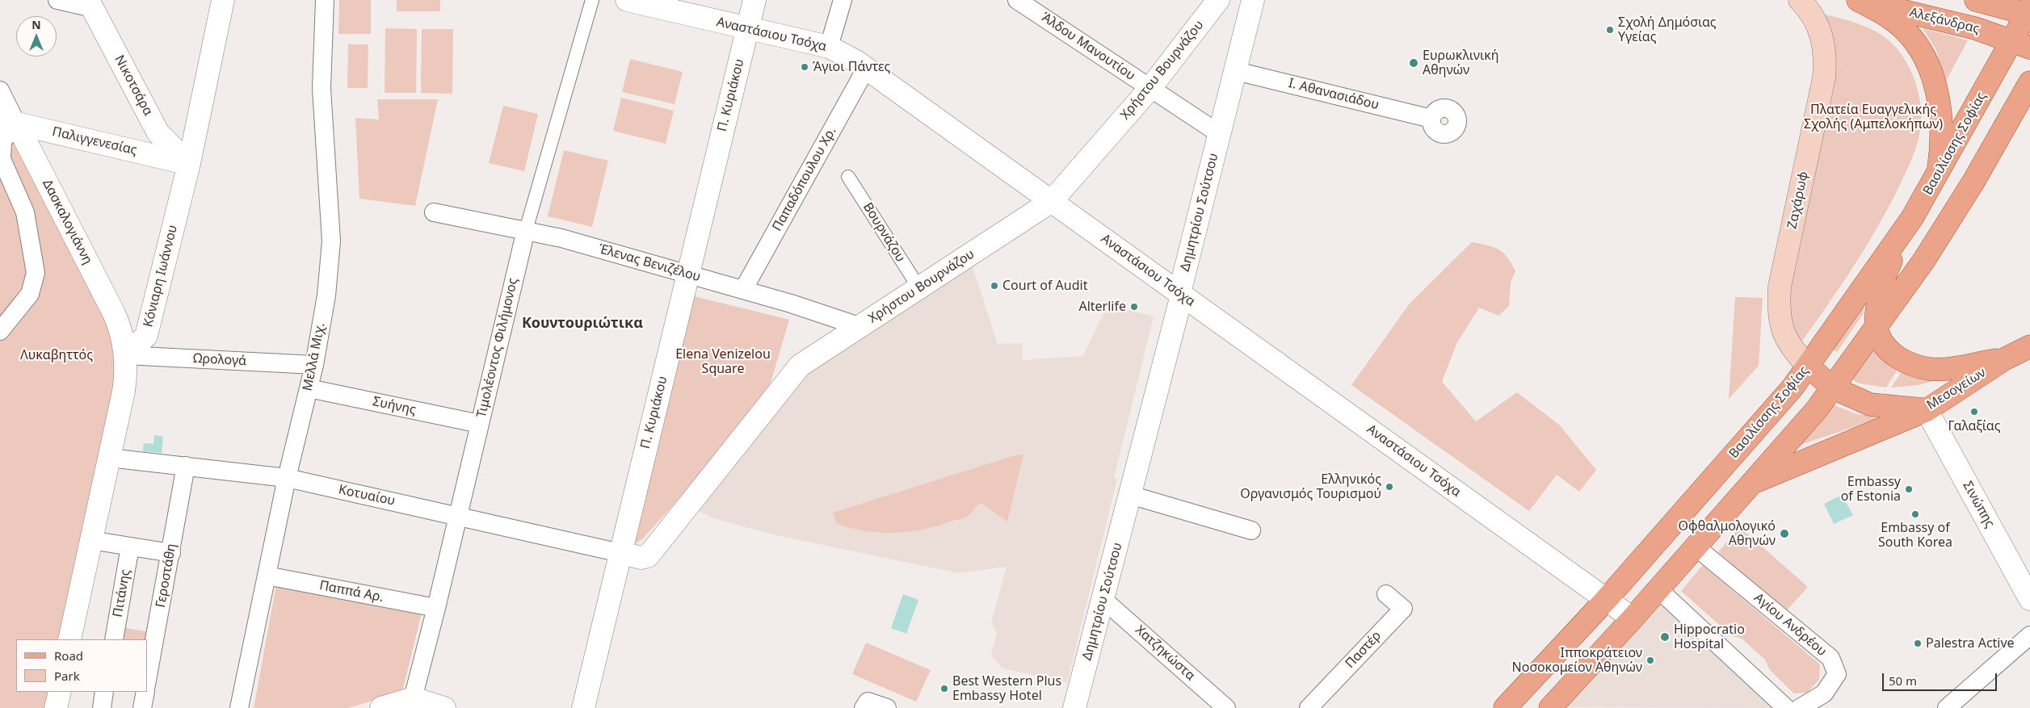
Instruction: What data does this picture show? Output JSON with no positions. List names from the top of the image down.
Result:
{
  "streets": {
    "main road": [
      "Αλεξάνδρας",
      "Βασιλίσσης Σοφίας",
      "Ζαχάρωφ",
      "Μεσογείων"
    ],
    "street": [
      "Αναστάσιου Τσόχα",
      "Άλδου Μανουτίου",
      "Χρήστου Βουρνάζου",
      "Νικοτσάρα",
      "Ι. Αθανασιάδου",
      "Π. Κυριάκου",
      "Παλιγγενεσίας",
      "Παπαδόπουλου Χρ.",
      "Δημητρίου Σούτσου",
      "Δασκαλογιάννη",
      "Βουρνάζου",
      "Έλενας Βενιζέλου",
      "Κόνιαρη Ιωάννου",
      "Τιμoλέοντος Φιλήμονος",
      "Μελλά Μιχ.",
      "Ωρολογά",
      "Συήνης",
      "Κοτυαίου",
      "Σινώπης",
      "Γεροστάθη",
      "Παππά Αρ.",
      "Πιτάνης",
      "Αγίου Ανδρέου",
      "Παστέρ",
      "Χατζηκώστα"
    ]
  },
  "crossings": [
    ["Αλεξάνδρας", "Βασιλίσσης Σοφίας"],
    ["Αναστάσιου Τσόχα", "Χρήστου Βουρνάζου"],
    ["Αναστάσιου Τσόχα", "Π. Κυριάκου"],
    ["Αναστάσιου Τσόχα", "Βασιλίσσης Σοφίας"],
    ["Αναστάσιου Τσόχα", "Παπαδόπουλου Χρ."],
    ["Αναστάσιου Τσόχα", "Δημητρίου Σούτσου"],
    ["Άλδου Μανουτίου", "Χρήστου Βουρνάζου"],
    ["Άλδου Μανουτίου", "Δημητρίου Σούτσου"],
    ["Χρήστου Βουρνάζου", "Π. Κυριάκου"],
    ["Χρήστου Βουρνάζου", "Βουρνάζου"],
    ["Χρήστου Βουρνάζου", "Έλενας Βενιζέλου"],
    ["Χρήστου Βουρνάζου", "Κοτυαίου"],
    ["Νικοτσάρα", "Παλιγγενεσίας"],
    ["Νικοτσάρα", "Κόνιαρη Ιωάννου"],
    ["Ι. Αθανασιάδου", "Δημητρίου Σούτσου"],
    ["Π. Κυριάκου", "Έλενας Βενιζέλου"],
    ["Π. Κυριάκου", "Κοτυαίου"],
    ["Παλιγγενεσίας", "Δασκαλογιάννη"],
    ["Παλιγγενεσίας", "Κόνιαρη Ιωάννου"],
    ["Βασιλίσσης Σοφίας", "Ζαχάρωφ"],
    ["Παπαδόπουλου Χρ.", "Έλενας Βενιζέλου"],
    ["Ζαχάρωφ", "Μεσογείων"],
    ["Δημητρίου Σούτσου", "Χατζηκώστα"],
    ["Δασκαλογιάννη", "Κόνιαρη Ιωάννου"],
    ["Δασκαλογιάννη", "Ωρολογά"],
    ["Έλενας Βενιζέλου", "Τιμoλέοντος Φιλήμονος"],
    ["Κόνιαρη Ιωάννου", "Ωρολογά"],
    ["Τιμoλέοντος Φιλήμονος", "Συήνης"],
    ["Τιμoλέοντος Φιλήμονος", "Κοτυαίου"],
    ["Τιμoλέοντος Φιλήμονος", "Παππά Αρ."],
    ["Μελλά Μιχ.", "Ωρολογά"],
    ["Μελλά Μιχ.", "Συήνης"],
    ["Μελλά Μιχ.", "Κοτυαίου"],
    ["Μελλά Μιχ.", "Παππά Αρ."],
    ["Μεσογείων", "Σινώπης"],
    ["Κοτυαίου", "Γεροστάθη"]
  ],
  "districts": ["Κουντουριώτικα"],
  "parks": ["Πλατεία Ευαγγελικής Σχολής (Αμπελοκήπων)", "Elena Venizelou Square", "Λυκαβηττός"],
  "places": [
    "Σχολή Δημόσιας Υγείας",
    "Ευρωκλινική Αθηνών",
    "Άγιοι Πάντες",
    "Court of Audit",
    "Alterlife",
    "Γαλαξίας",
    "Ελληνικός Οργανισμός Τουρισμού",
    "Embassy of Estonia",
    "Embassy of South Korea",
    "Οφθαλμολογικό Αθηνών",
    "Hippocratio Hospital",
    "Palestra Active",
    "Ιπποκράτειον Νοσοκομείον Αθηνών",
    "Best Western Plus Embassy Hotel"
  ],
  "legend": ["Road", "Park"],
  "scale_bar": "50 m",
  "north": "top"
}
